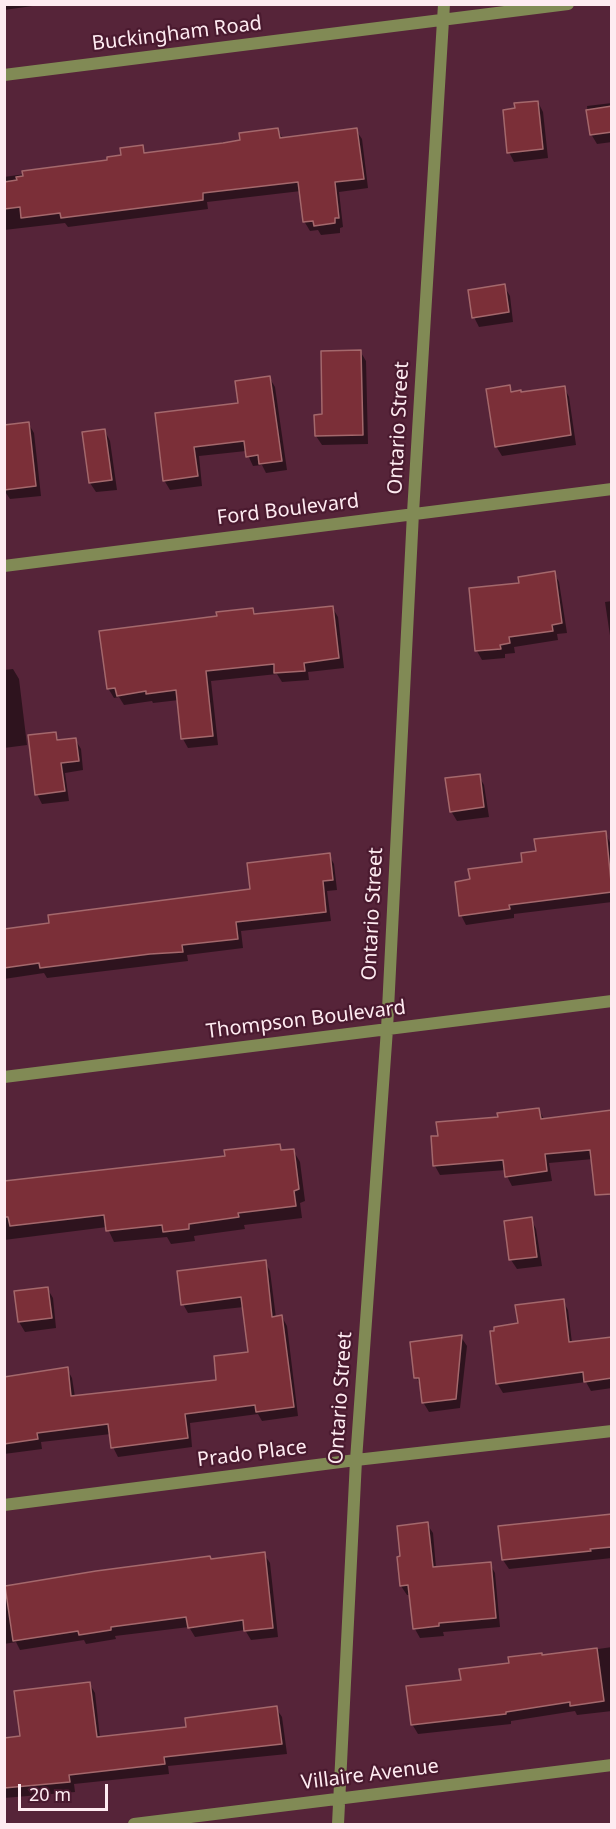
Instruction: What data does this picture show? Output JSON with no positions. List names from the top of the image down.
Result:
{
  "streets": {
    "street": [
      "Buckingham Road",
      "Ontario Street",
      "Ford Boulevard",
      "Thompson Boulevard",
      "Prado Place",
      "Villaire Avenue"
    ]
  },
  "crossings": [
    ["Buckingham Road", "Ontario Street"],
    ["Ontario Street", "Ford Boulevard"],
    ["Ontario Street", "Thompson Boulevard"],
    ["Ontario Street", "Prado Place"],
    ["Ontario Street", "Villaire Avenue"]
  ],
  "scale_bar": "20 m"
}
